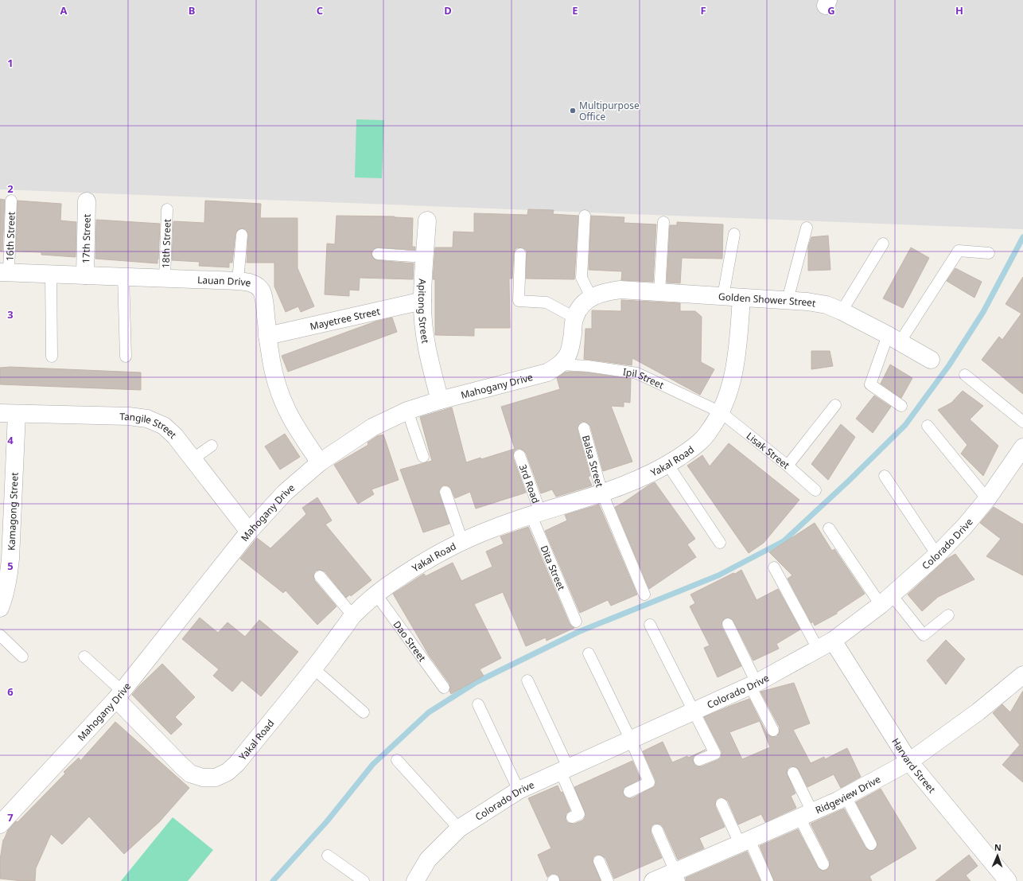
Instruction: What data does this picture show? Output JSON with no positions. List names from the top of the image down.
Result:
{
  "streets": {
    "street": [
      "17th Street",
      "Lauan Drive",
      "Golden Shower Street",
      "Apitong Street",
      "Mayetree Street",
      "Mahogany Drive",
      "Tangile Street",
      "Yakal Road",
      "Kamagong Street",
      "Colorado Drive",
      "Harvard Street",
      "Ridgeview Drive"
    ],
    "lane": [
      "16th Street",
      "18th Street",
      "Ipil Street",
      "Lisak Street",
      "Balsa Street",
      "3rd Road",
      "Dita Street",
      "Dao Street"
    ]
  },
  "crossings": [
    ["16th Street", "Lauan Drive"],
    ["17th Street", "Lauan Drive"],
    ["18th Street", "Lauan Drive"],
    ["Lauan Drive", "Mayetree Street"],
    ["Lauan Drive", "Mahogany Drive"],
    ["Golden Shower Street", "Mahogany Drive"],
    ["Golden Shower Street", "Yakal Road"],
    ["Apitong Street", "Mayetree Street"],
    ["Apitong Street", "Mahogany Drive"],
    ["Ipil Street", "Mahogany Drive"],
    ["Ipil Street", "Lisak Street"],
    ["Ipil Street", "Yakal Road"],
    ["Mahogany Drive", "Tangile Street"],
    ["Mahogany Drive", "Yakal Road"],
    ["Tangile Street", "Kamagong Street"],
    ["Lisak Street", "Yakal Road"],
    ["Yakal Road", "Balsa Street"],
    ["Yakal Road", "3rd Road"],
    ["Yakal Road", "Dita Street"],
    ["Yakal Road", "Dao Street"],
    ["3rd Road", "Dita Street"],
    ["Colorado Drive", "Harvard Street"],
    ["Harvard Street", "Ridgeview Drive"]
  ],
  "places": ["Multipurpose Office"],
  "north": "top",
  "grid": {
    "columns": [
      "A",
      "B",
      "C",
      "D",
      "E",
      "F",
      "G",
      "H"
    ],
    "rows": [
      "1",
      "2",
      "3",
      "4",
      "5",
      "6",
      "7"
    ]
  }
}
